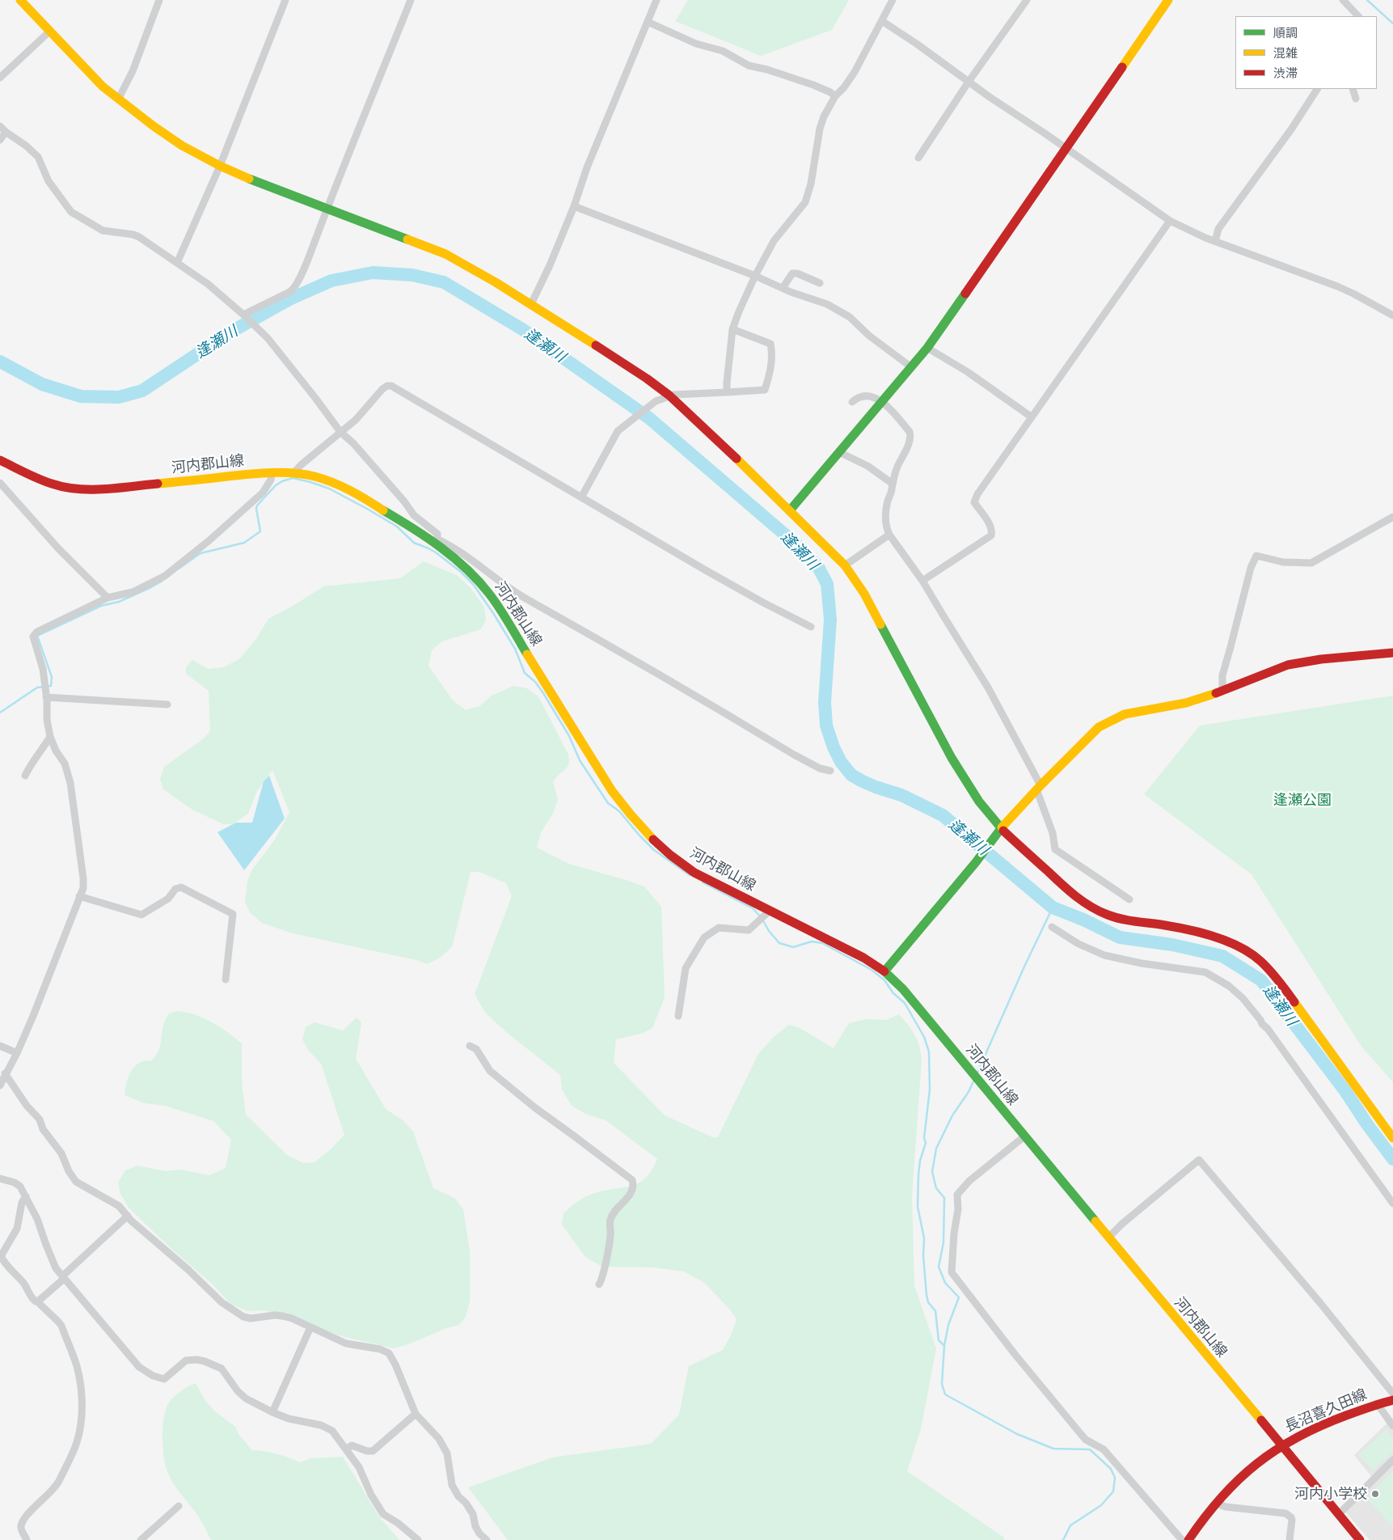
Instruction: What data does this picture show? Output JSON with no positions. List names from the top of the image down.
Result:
{
  "streets": {
    "street": ["河内郡山線", "長沼喜久田線"]
  },
  "crossings": [
    ["河内郡山線", "長沼喜久田線"]
  ],
  "water": ["逢瀬川"],
  "parks": ["逢瀬公園"],
  "places": ["河内小学校"],
  "legend": ["順調", "混雑", "渋滞"]
}
